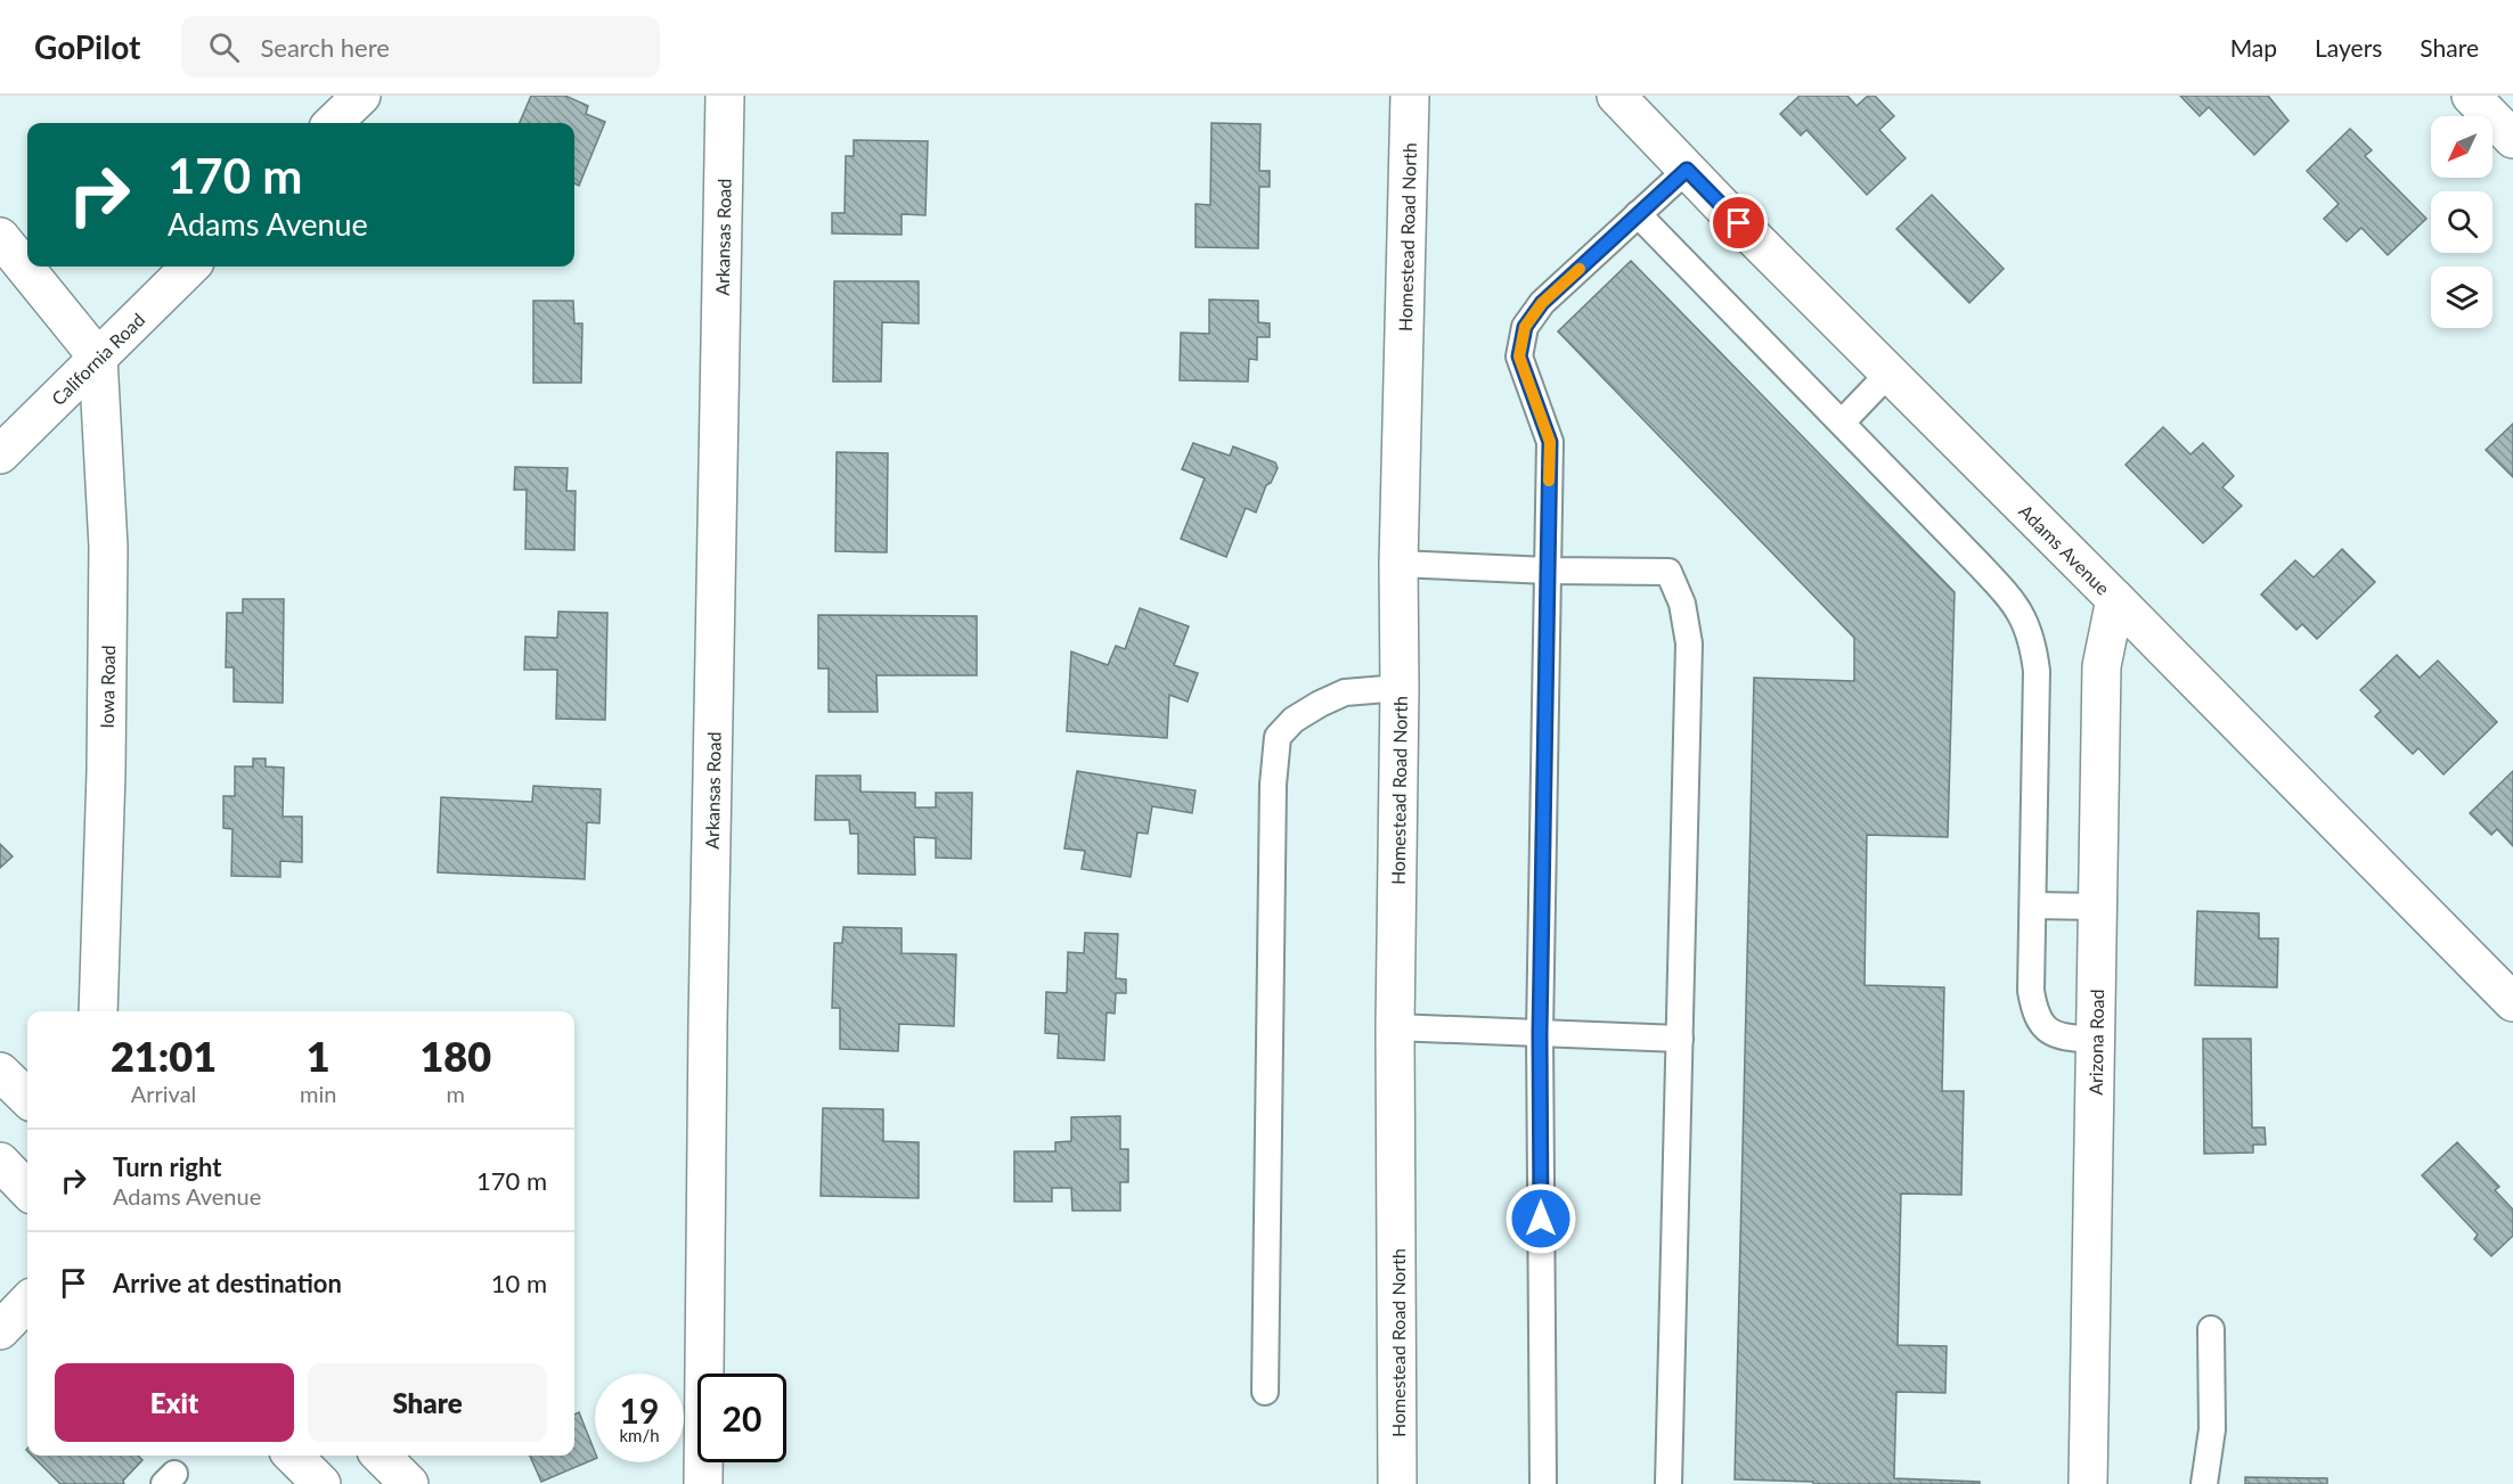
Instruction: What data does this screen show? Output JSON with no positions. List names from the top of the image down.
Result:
{
  "streets": {
    "street": [
      "Arkansas Road",
      "Homestead Road North",
      "California Road",
      "Adams Avenue",
      "Iowa Road",
      "Arizona Road"
    ]
  },
  "crossings": [
    ["California Road", "Iowa Road"],
    ["Adams Avenue", "Arizona Road"]
  ],
  "north": "bottom left",
  "page": {
    "header": "GoPilot",
    "search": "Search here",
    "nav": ["Map", "Layers", "Share"],
    "turn": ["170 m", "Adams Avenue"],
    "eta": [
      "21:01",
      "Arrival",
      "1",
      "min",
      "180",
      "m"
    ],
    "list": [
      {
        "name": "Turn right",
        "note": "Adams Avenue",
        "value": "170 m"
      },
      {
        "name": "Arrive at destination",
        "value": "10 m"
      }
    ],
    "buttons": ["Exit", "Share"],
    "speed": "19 km/h",
    "limit": "20"
  }
}
